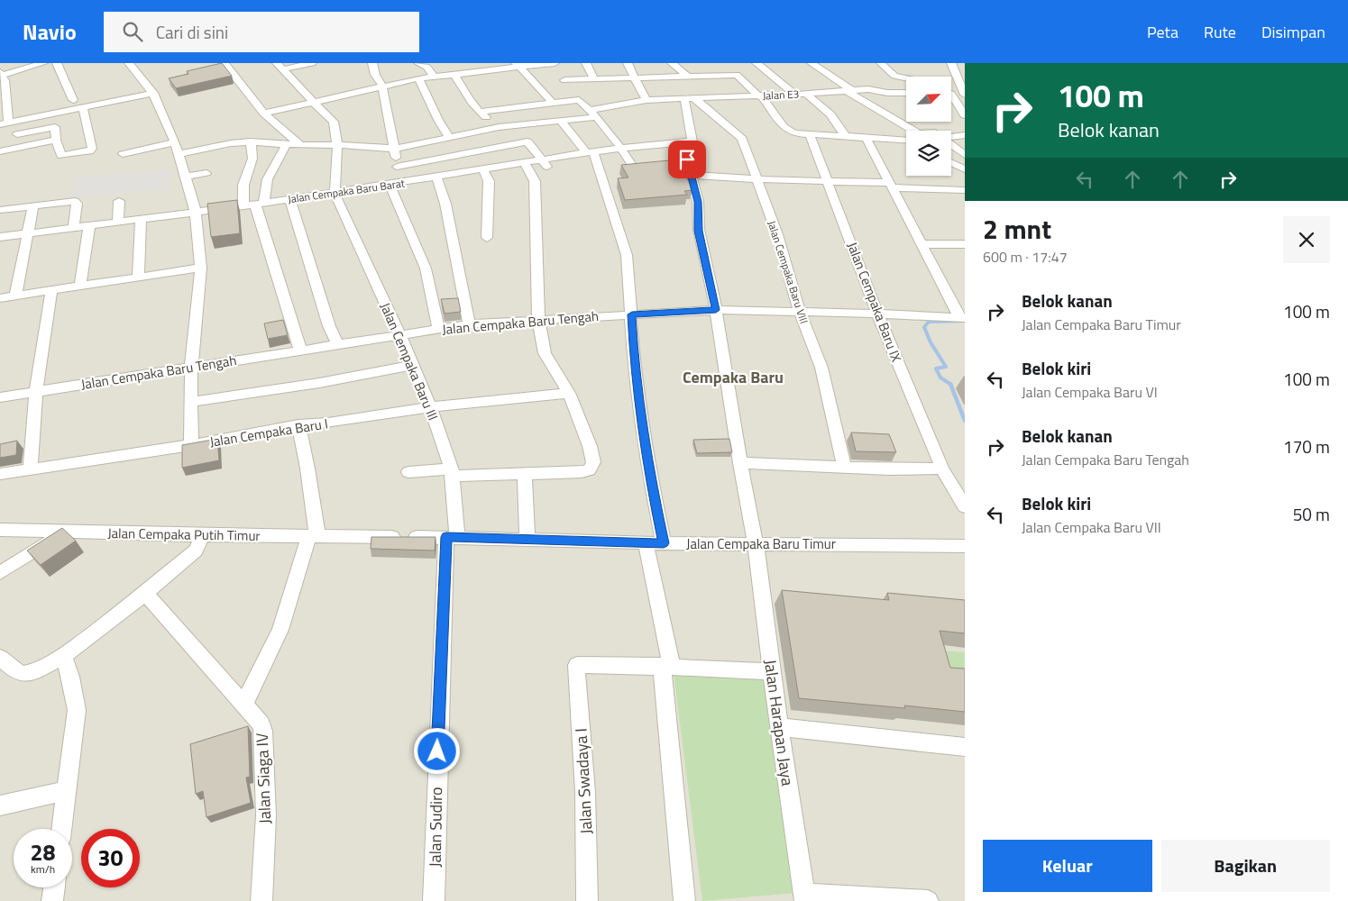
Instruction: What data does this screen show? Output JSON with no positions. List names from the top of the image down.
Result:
{
  "streets": {
    "street": [
      "Jalan E3",
      "Jalan Cempaka Baru Barat",
      "Jalan Cempaka Baru VIII",
      "Jalan Cempaka Baru IX",
      "Jalan Cempaka Baru Tengah",
      "Jalan Cempaka Baru III",
      "Jalan Cempaka Baru I",
      "Jalan Cempaka Putih Timur",
      "Jalan Cempaka Baru Timur",
      "Jalan Harapan Jaya",
      "Jalan Siaga IV",
      "Jalan Swadaya I",
      "Jalan Sudiro"
    ]
  },
  "crossings": [
    ["Jalan E3", "Jalan Cempaka Baru VIII"],
    ["Jalan Cempaka Baru Barat", "Jalan Cempaka Baru III"],
    ["Jalan Cempaka Baru Barat", "Jalan Harapan Jaya"],
    ["Jalan Cempaka Baru VIII", "Jalan Cempaka Baru Tengah"],
    ["Jalan Cempaka Baru IX", "Jalan Cempaka Baru Tengah"],
    ["Jalan Cempaka Baru Tengah", "Jalan Cempaka Baru III"],
    ["Jalan Cempaka Baru Tengah", "Jalan Harapan Jaya"],
    ["Jalan Cempaka Baru III", "Jalan Cempaka Baru I"],
    ["Jalan Cempaka Baru III", "Jalan Cempaka Baru Timur"],
    ["Jalan Cempaka Baru III", "Jalan Sudiro"],
    ["Jalan Cempaka Putih Timur", "Jalan Cempaka Baru Timur"],
    ["Jalan Cempaka Baru Timur", "Jalan Harapan Jaya"],
    ["Jalan Cempaka Baru Timur", "Jalan Sudiro"]
  ],
  "districts": ["Cempaka Baru"],
  "north": "top right",
  "page": {
    "header": "Navio",
    "search": "Cari di sini",
    "nav": ["Peta", "Rute", "Disimpan"],
    "turn": ["100 m", "Belok kanan"],
    "heading": ["2 mnt", "600 m · 17:47"],
    "list": [
      {
        "name": "Belok kanan",
        "note": "Jalan Cempaka Baru Timur",
        "value": "100 m"
      },
      {
        "name": "Belok kiri",
        "note": "Jalan Cempaka Baru VI",
        "value": "100 m"
      },
      {
        "name": "Belok kanan",
        "note": "Jalan Cempaka Baru Tengah",
        "value": "170 m"
      },
      {
        "name": "Belok kiri",
        "note": "Jalan Cempaka Baru VII",
        "value": "50 m"
      }
    ],
    "speed": "28 km/h",
    "limit": "30",
    "buttons": ["Keluar", "Bagikan"]
  }
}
